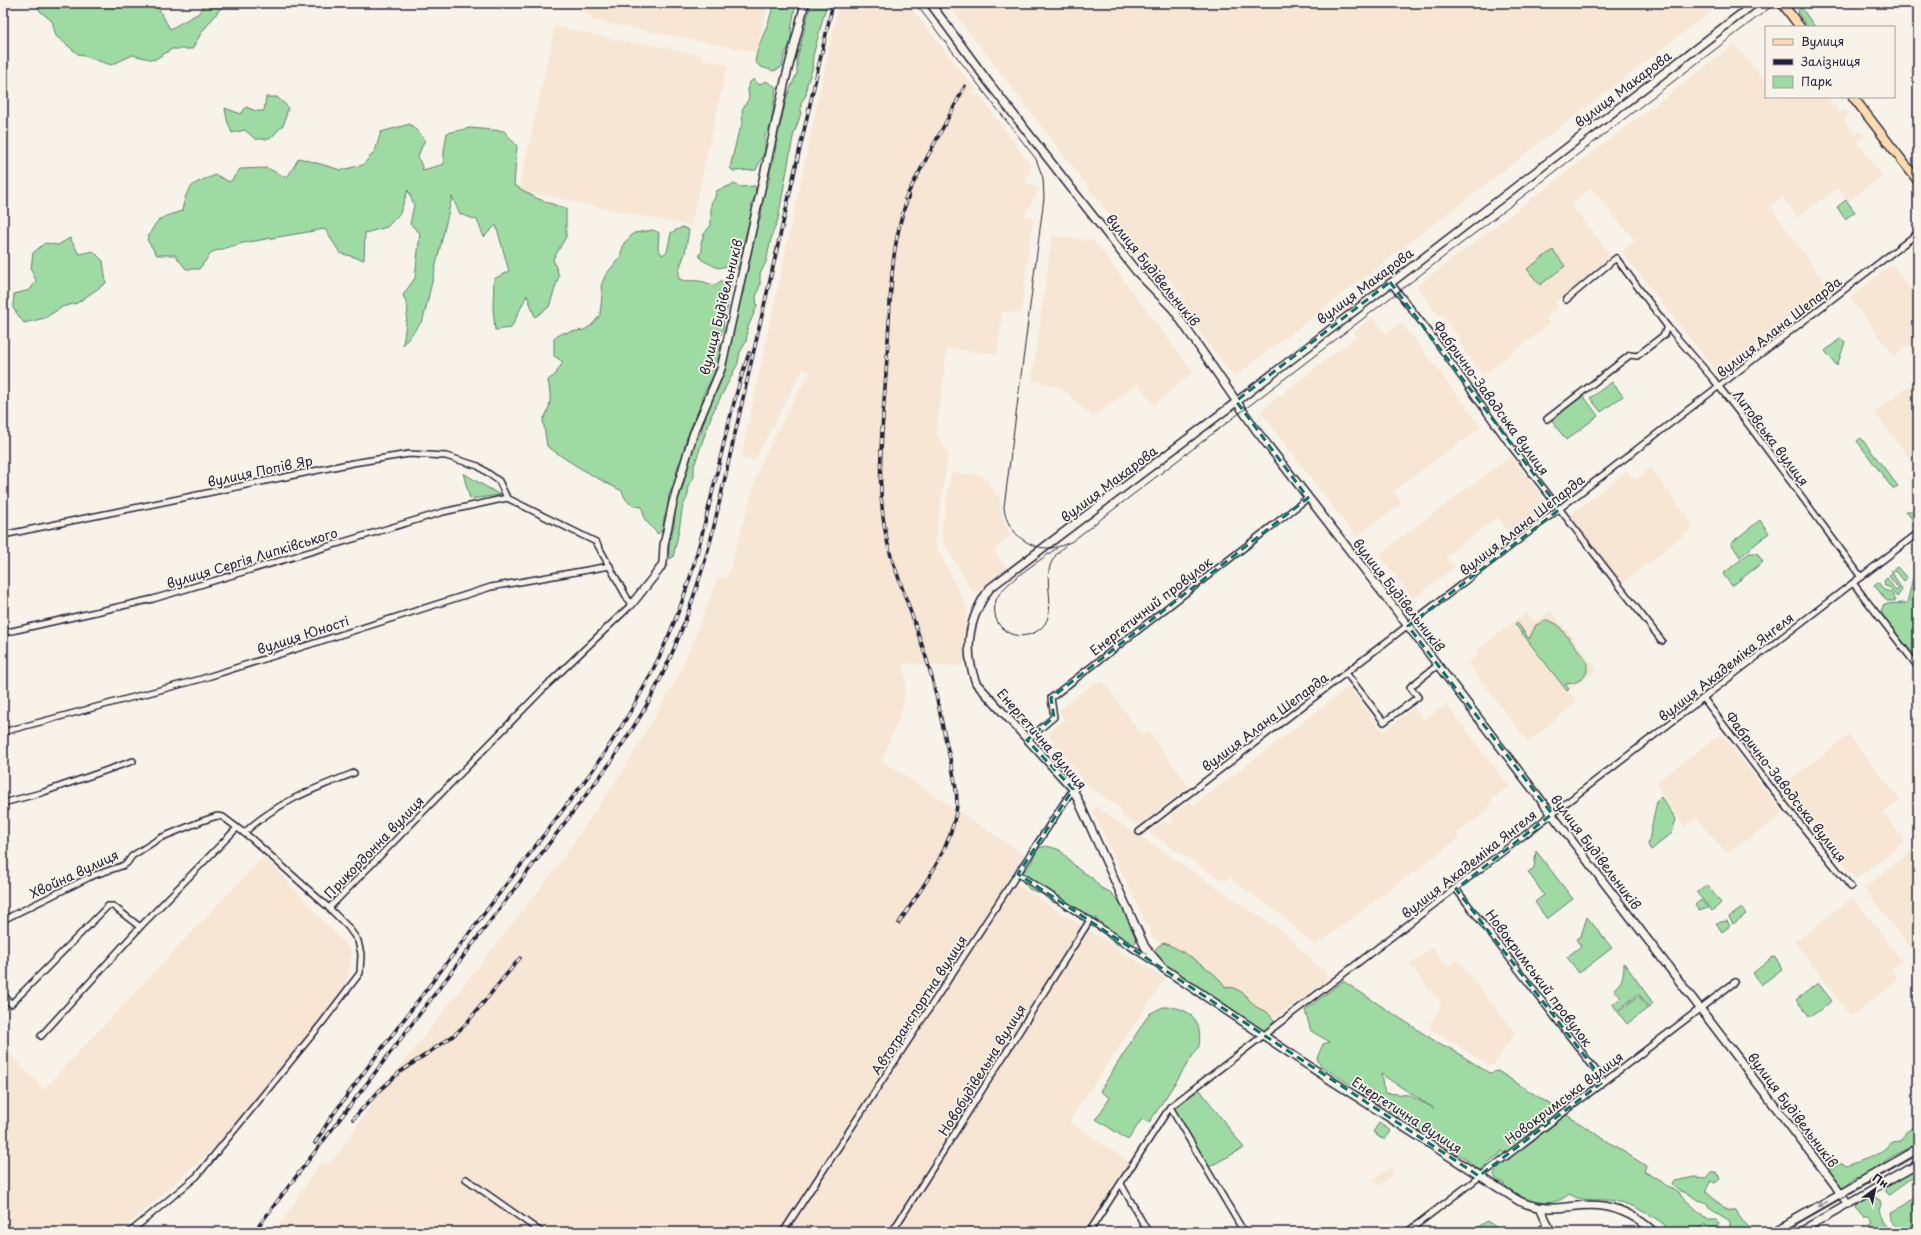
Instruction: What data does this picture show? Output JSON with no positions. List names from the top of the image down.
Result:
{
  "streets": {
    "main road": ["вулиця Макарова", "вулиця Будівельників", "Енергетична вулиця"],
    "street": [
      "вулиця Алана Шепарда",
      "Фабрично-Заводська вулиця",
      "Литовська вулиця",
      "вулиця Попів Яр",
      "вулиця Сергія Липківського",
      "Енергетичний провулок",
      "вулиця Юності",
      "вулиця Академіка Янгеля",
      "Прикордонна вулиця",
      "Хвойна вулиця",
      "Новокримський провулок",
      "Автотранспортна вулиця",
      "Новобудівельна вулиця",
      "Новокримська вулиця"
    ]
  },
  "crossings": [
    ["вулиця Макарова", "вулиця Будівельників"],
    ["вулиця Макарова", "Фабрично-Заводська вулиця"],
    ["вулиця Макарова", "Енергетична вулиця"],
    ["вулиця Будівельників", "вулиця Алана Шепарда"],
    ["вулиця Будівельників", "Енергетичний провулок"],
    ["вулиця Будівельників", "вулиця Академіка Янгеля"],
    ["вулиця Будівельників", "Прикордонна вулиця"],
    ["вулиця Будівельників", "Новокримська вулиця"],
    ["вулиця Алана Шепарда", "Фабрично-Заводська вулиця"],
    ["вулиця Алана Шепарда", "Литовська вулиця"],
    ["Фабрично-Заводська вулиця", "вулиця Академіка Янгеля"],
    ["Литовська вулиця", "вулиця Академіка Янгеля"],
    ["вулиця Попів Яр", "вулиця Сергія Липківського"],
    ["Енергетичний провулок", "Енергетична вулиця"],
    ["вулиця Академіка Янгеля", "Енергетична вулиця"],
    ["вулиця Академіка Янгеля", "Новокримський провулок"],
    ["Енергетична вулиця", "Автотранспортна вулиця"],
    ["Енергетична вулиця", "Новобудівельна вулиця"],
    ["Енергетична вулиця", "Новокримська вулиця"],
    ["Новокримський провулок", "Новокримська вулиця"]
  ],
  "legend": ["Вулиця", "Залізниця", "Парк"],
  "north": "top right"
}
